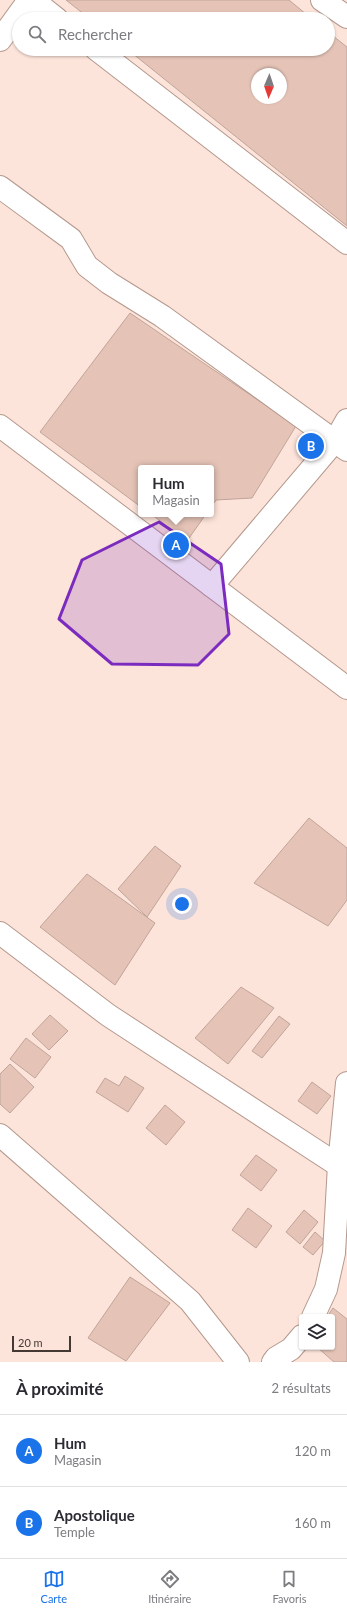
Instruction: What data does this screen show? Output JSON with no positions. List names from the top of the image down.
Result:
{
  "scale_bar": "20 m",
  "north": "bottom",
  "page": {
    "search": "Rechercher",
    "pins": ["B", "A"],
    "popup": ["Hum", "Magasin"],
    "scale": "20 m",
    "heading": ["À proximité", "2 résultats"],
    "list": [
      {
        "mark": "A",
        "name": "Hum",
        "note": "Magasin",
        "value": "120 m"
      },
      {
        "mark": "B",
        "name": "Apostolique",
        "note": "Temple",
        "value": "160 m"
      }
    ],
    "nav": ["Carte", "Itinéraire", "Favoris"]
  }
}
